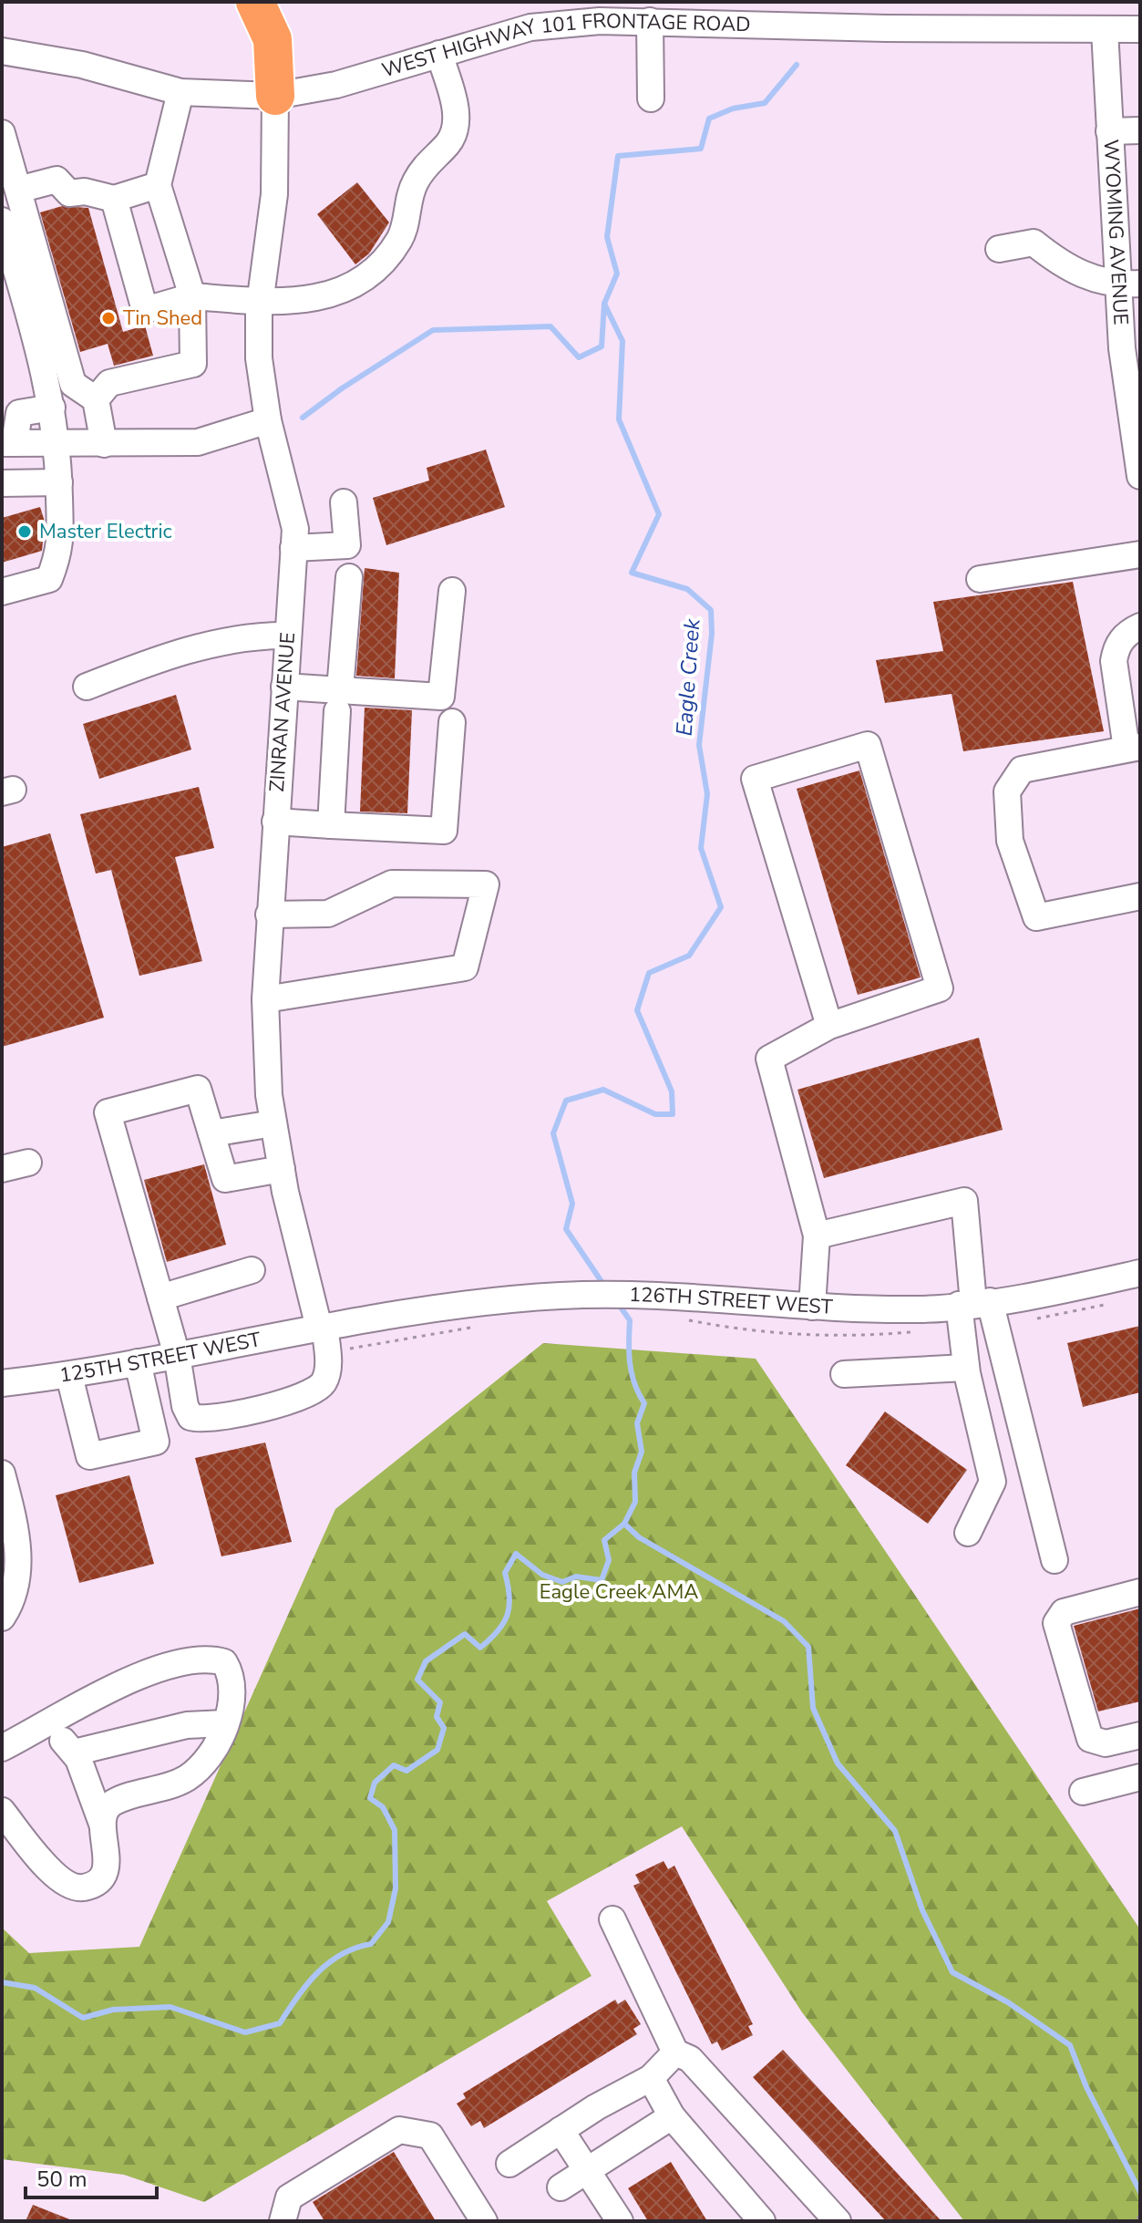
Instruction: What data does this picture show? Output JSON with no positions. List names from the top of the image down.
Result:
{
  "streets": {
    "street": [
      "WEST HIGHWAY 101 FRONTAGE ROAD",
      "WYOMING AVENUE",
      "ZINRAN AVENUE",
      "126TH STREET WEST",
      "125TH STREET WEST"
    ]
  },
  "crossings": [
    ["WEST HIGHWAY 101 FRONTAGE ROAD", "WYOMING AVENUE"],
    ["WEST HIGHWAY 101 FRONTAGE ROAD", "ZINRAN AVENUE"],
    ["ZINRAN AVENUE", "126TH STREET WEST"],
    ["ZINRAN AVENUE", "125TH STREET WEST"],
    ["126TH STREET WEST", "125TH STREET WEST"]
  ],
  "water": ["Eagle Creek"],
  "parks": ["Eagle Creek AMA"],
  "places": ["Tin Shed", "Master Electric"],
  "scale_bar": "50 m"
}
